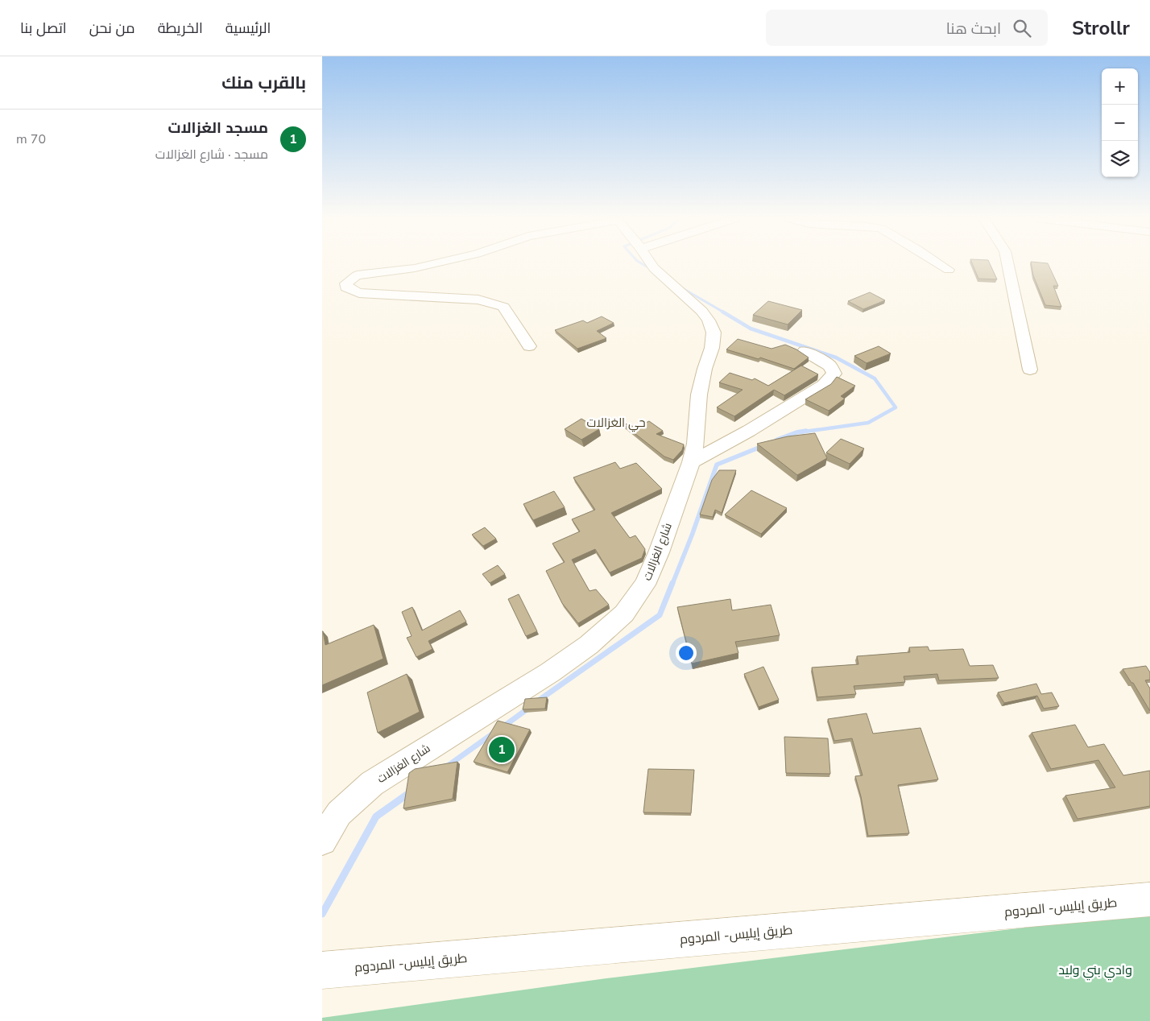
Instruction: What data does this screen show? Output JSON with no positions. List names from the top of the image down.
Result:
{
  "streets": {
    "highway": ["طريق إيليس- المردوم"],
    "street": ["شارع الغزالات"]
  },
  "districts": ["حي الغزالات"],
  "parks": ["وادي بني وليد"],
  "page": {
    "header": "Strollr",
    "search": "ابحث هنا",
    "nav": [
      "الرئيسية",
      "الخريطة",
      "من نحن",
      "اتصل بنا"
    ],
    "heading": "بالقرب منك",
    "map_buttons": ["+", "−"],
    "list": [
      {
        "mark": "1",
        "name": "مسجد الغزالات",
        "note": "مسجد · شارع الغزالات",
        "value": "70 m"
      }
    ],
    "pins": "1"
  }
}
